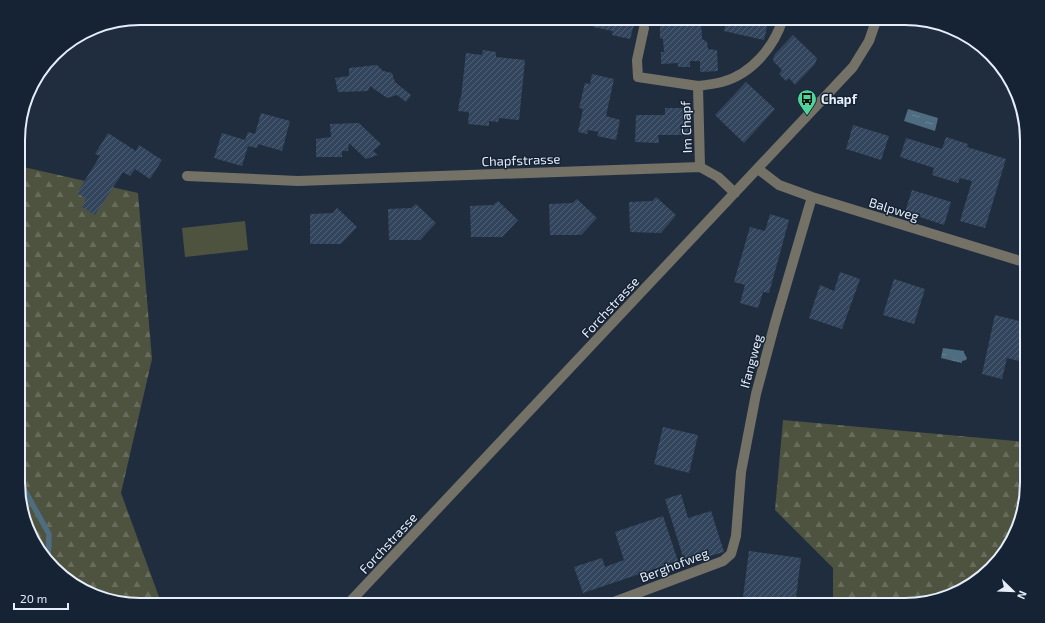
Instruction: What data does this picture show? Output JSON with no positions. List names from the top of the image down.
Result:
{
  "streets": {
    "street": [
      "Im Chapf",
      "Chapfstrasse",
      "Balpweg",
      "Forchstrasse",
      "Ifangweg",
      "Berghofweg"
    ]
  },
  "crossings": [
    ["Im Chapf", "Chapfstrasse"],
    ["Balpweg", "Forchstrasse"],
    ["Balpweg", "Ifangweg"],
    ["Ifangweg", "Berghofweg"]
  ],
  "places": {
    "bus stop": ["Chapf"]
  },
  "scale_bar": "20 m",
  "north": "bottom right"
}
